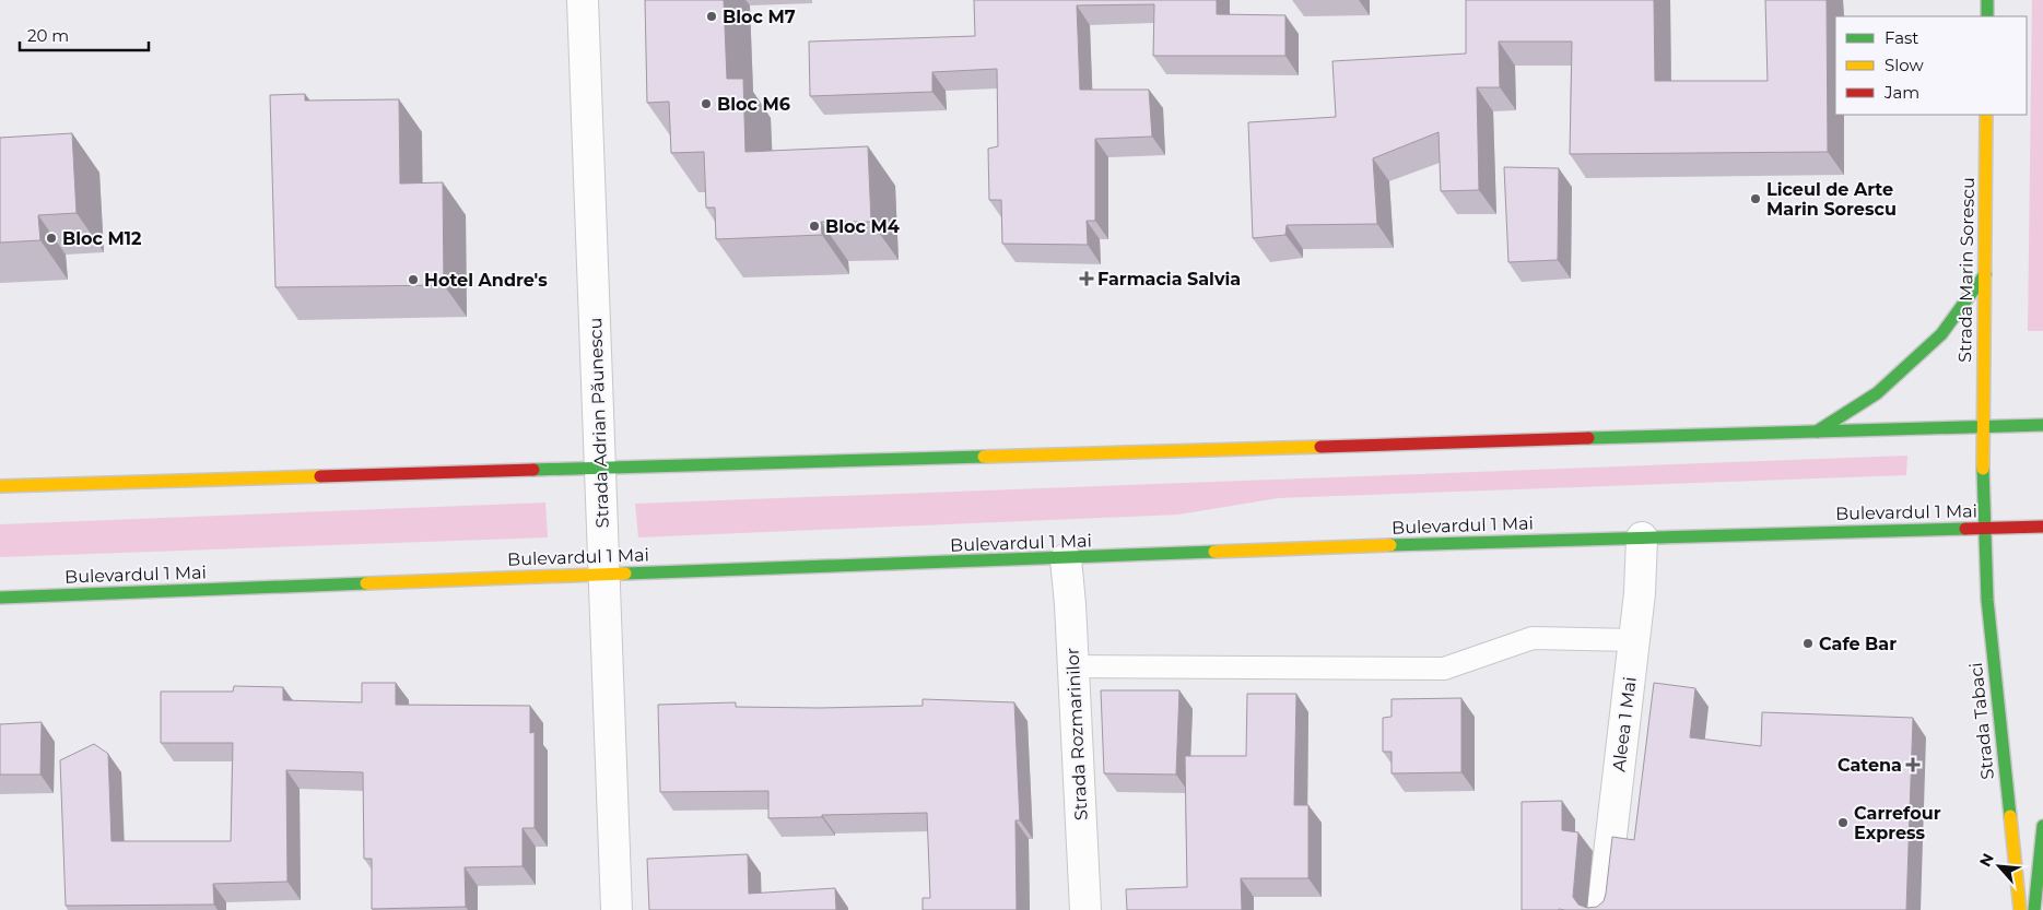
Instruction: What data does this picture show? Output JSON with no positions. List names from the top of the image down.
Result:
{
  "streets": {
    "main road": ["Strada Marin Sorescu", "Bulevardul 1 Mai", "Strada Tabaci"],
    "street": ["Strada Adrian Păunescu", "Aleea 1 Mai", "Strada Rozmarinilor"]
  },
  "crossings": [
    ["Strada Marin Sorescu", "Bulevardul 1 Mai"],
    ["Strada Marin Sorescu", "Strada Tabaci"],
    ["Strada Adrian Păunescu", "Bulevardul 1 Mai"],
    ["Bulevardul 1 Mai", "Strada Tabaci"],
    ["Bulevardul 1 Mai", "Aleea 1 Mai"],
    ["Bulevardul 1 Mai", "Strada Rozmarinilor"]
  ],
  "places": {
    "other": [
      "Bloc M7",
      "Bloc M6",
      "Liceul de Arte Marin Sorescu",
      "Bloc M4",
      "Bloc M12",
      "Hotel Andre's",
      "Cafe Bar",
      "Carrefour Express"
    ],
    "health": ["Farmacia Salvia", "Catena"]
  },
  "legend": ["Fast", "Slow", "Jam"],
  "scale_bar": "20 m",
  "north": "top left"
}
